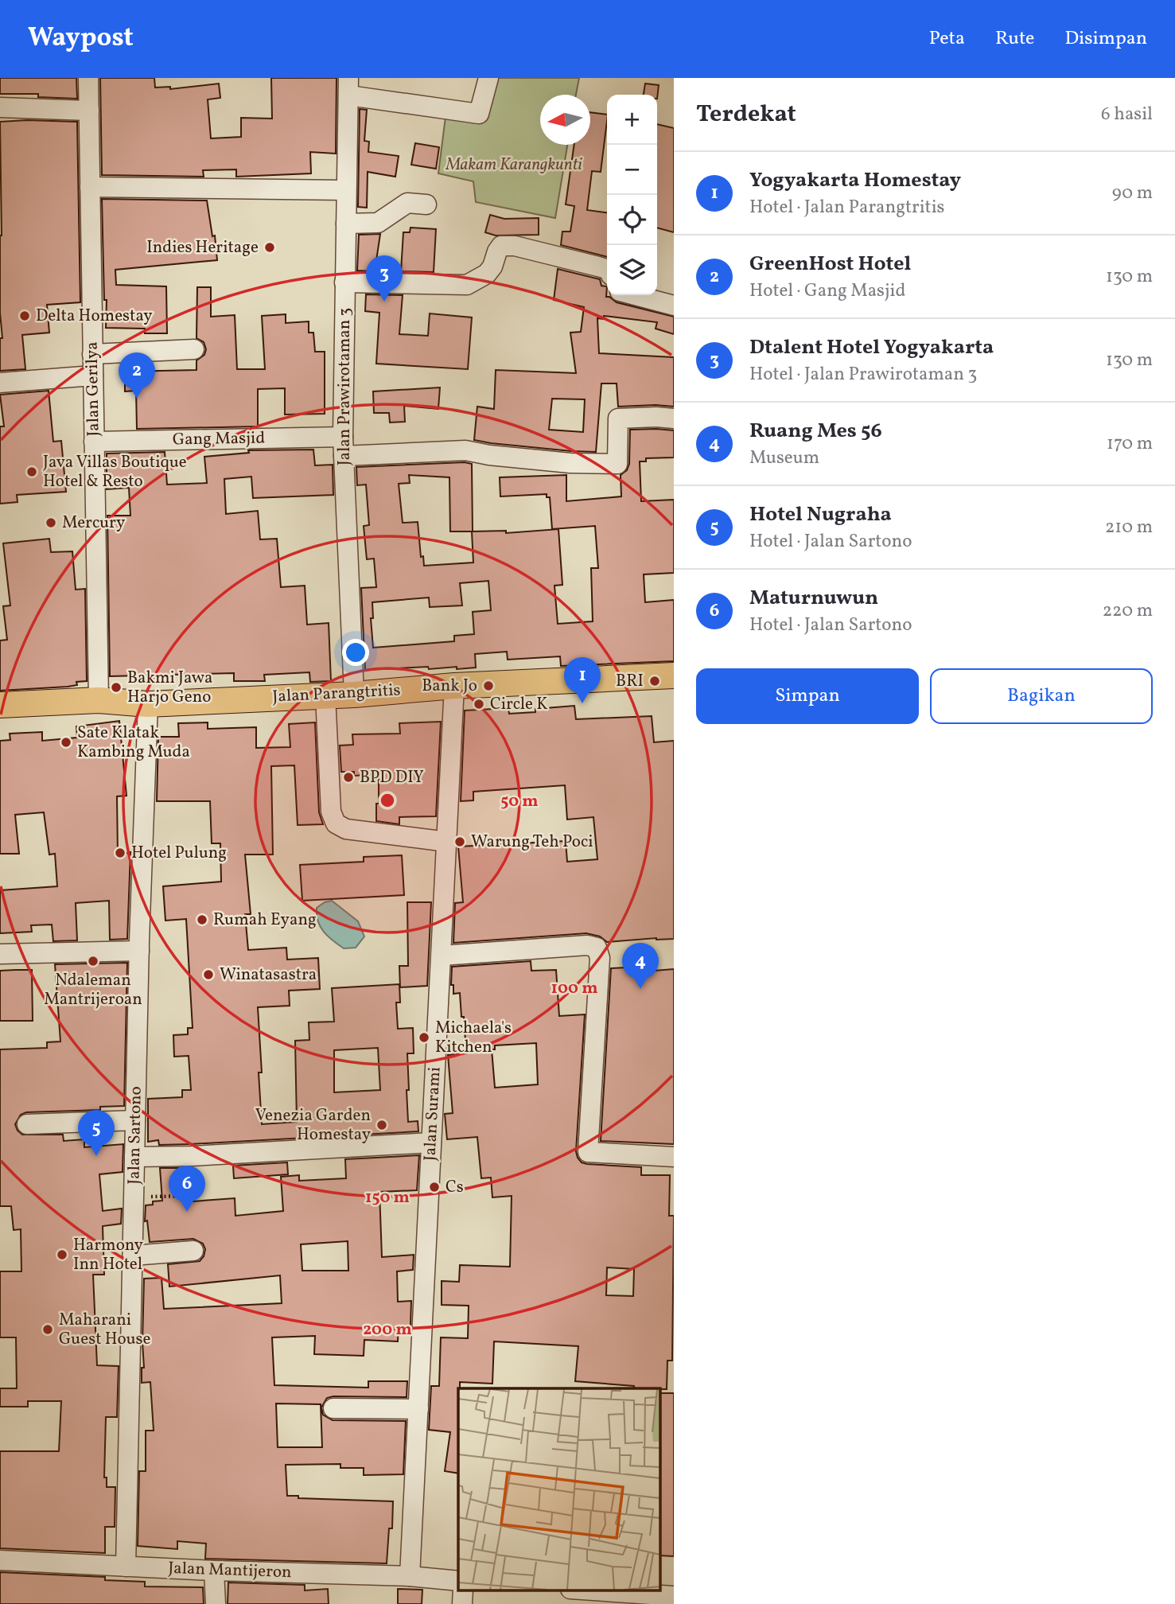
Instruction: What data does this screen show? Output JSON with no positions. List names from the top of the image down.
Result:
{
  "streets": {
    "main road": ["Jalan Parangtritis"],
    "street": [
      "Jalan Prawirotaman 3",
      "Jalan Gerilya",
      "Gang Masjid",
      "Jalan Surami",
      "Jalan Sartono",
      "Jalan Mantijeron"
    ]
  },
  "crossings": [
    ["Jalan Prawirotaman 3", "Gang Masjid"],
    ["Jalan Prawirotaman 3", "Jalan Parangtritis"],
    ["Jalan Gerilya", "Gang Masjid"],
    ["Jalan Gerilya", "Jalan Parangtritis"],
    ["Jalan Parangtritis", "Jalan Surami"],
    ["Jalan Parangtritis", "Jalan Sartono"],
    ["Jalan Surami", "Jalan Mantijeron"],
    ["Jalan Sartono", "Jalan Mantijeron"]
  ],
  "parks": ["Makam Karangkunti"],
  "places": [
    "Indies Heritage",
    "Delta Homestay",
    "Java Villas Boutique Hotel & Resto",
    "Mercury",
    "BRI",
    "Bank Jo",
    "Bakmi Jawa Harjo Geno",
    "Circle K",
    "Sate Klatak Kambing Muda",
    "BPD DIY",
    "Warung Teh Poci",
    "Hotel Pulung",
    "Rumah Eyang",
    "Ndaleman Mantrijeroan",
    "Winatasastra",
    "Michaela's Kitchen",
    "Venezia Garden Homestay",
    "Cs",
    "Harmony Inn Hotel",
    "Maharani Guest House"
  ],
  "north": "left",
  "page": {
    "header": "Waypost",
    "nav": ["Peta", "Rute", "Disimpan"],
    "heading": ["Terdekat", "6 hasil"],
    "map_buttons": ["+", "−"],
    "list": [
      {
        "mark": "1",
        "name": "Yogyakarta Homestay",
        "note": "Hotel · Jalan Parangtritis",
        "value": "90 m"
      },
      {
        "mark": "2",
        "name": "GreenHost Hotel",
        "note": "Hotel · Gang Masjid",
        "value": "130 m"
      },
      {
        "mark": "3",
        "name": "Dtalent Hotel Yogyakarta",
        "note": "Hotel · Jalan Prawirotaman 3",
        "value": "130 m"
      },
      {
        "mark": "4",
        "name": "Ruang Mes 56",
        "note": "Museum",
        "value": "170 m"
      },
      {
        "mark": "5",
        "name": "Hotel Nugraha",
        "note": "Hotel · Jalan Sartono",
        "value": "210 m"
      },
      {
        "mark": "6",
        "name": "Maturnuwun",
        "note": "Hotel · Jalan Sartono",
        "value": "220 m"
      }
    ],
    "pins": [
      "3",
      "2",
      "1",
      "4",
      "5",
      "6"
    ],
    "buttons": ["Simpan", "Bagikan"]
  },
  "rings": [
    "50 m",
    "100 m",
    "150 m",
    "200 m"
  ]
}
